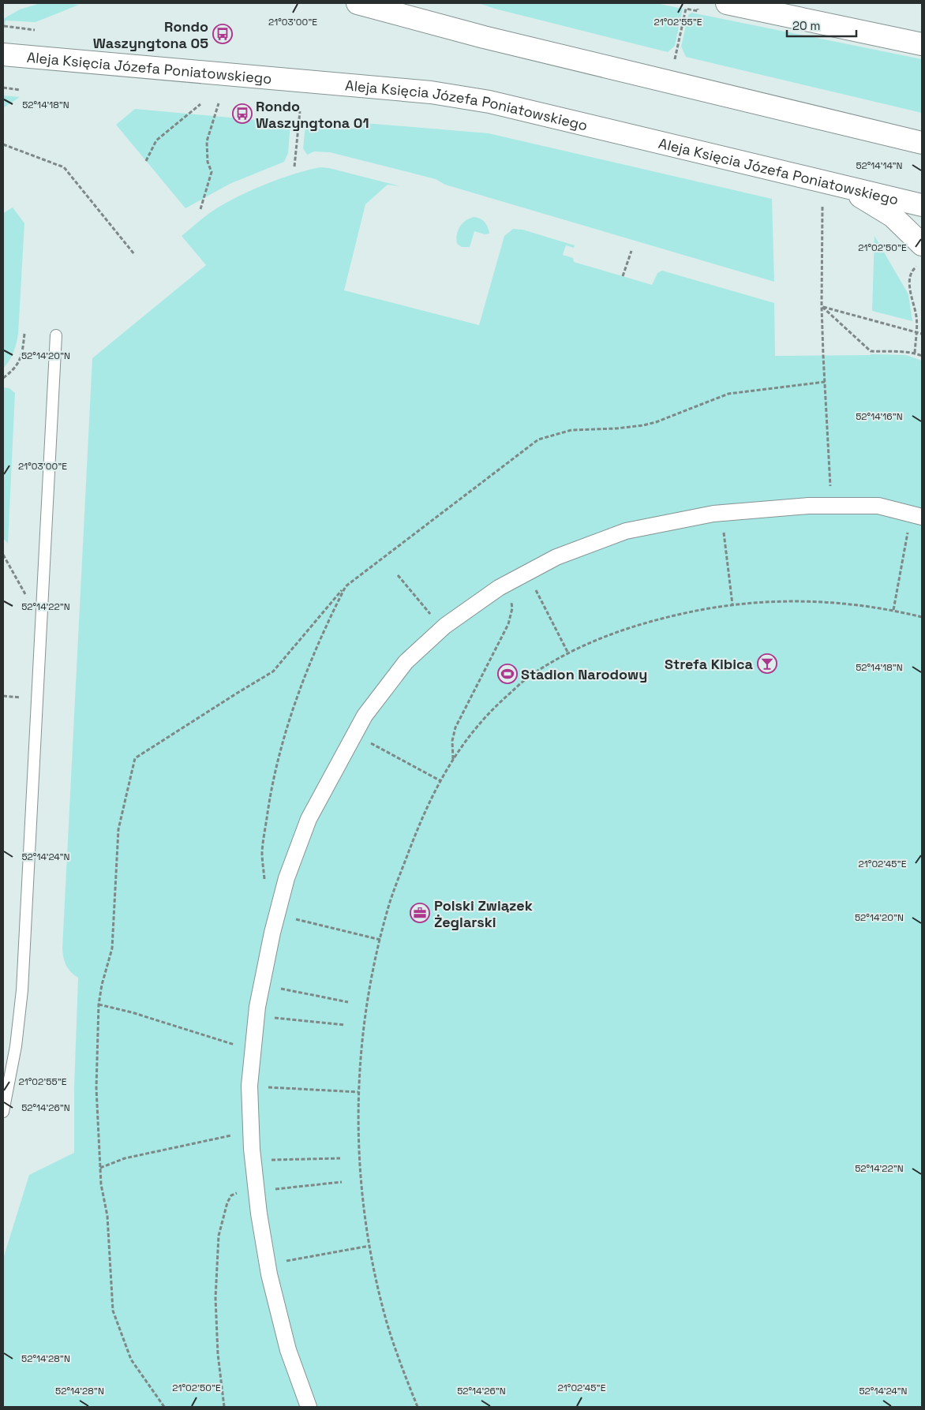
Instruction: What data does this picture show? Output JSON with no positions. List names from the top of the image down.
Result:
{
  "streets": {
    "main road": ["Aleja Księcia Józefa Poniatowskiego"]
  },
  "places": {
    "bus stop": ["Rondo Waszyngtona 05", "Rondo Waszyngtona 01"],
    "bar": ["Strefa Kibica"],
    "sports": ["Stadion Narodowy"],
    "office": ["Polski Związek Żeglarski"]
  },
  "scale_bar": "20 m",
  "coordinates": [
    "21°03'00\"E",
    "21°02'55\"E",
    "52°14'18\"N",
    "52°14'14\"N",
    "21°02'50\"E",
    "52°14'20\"N",
    "52°14'16\"N",
    "52°14'22\"N",
    "52°14'24\"N",
    "21°02'45\"E",
    "52°14'26\"N",
    "52°14'28\"N"
  ]
}
